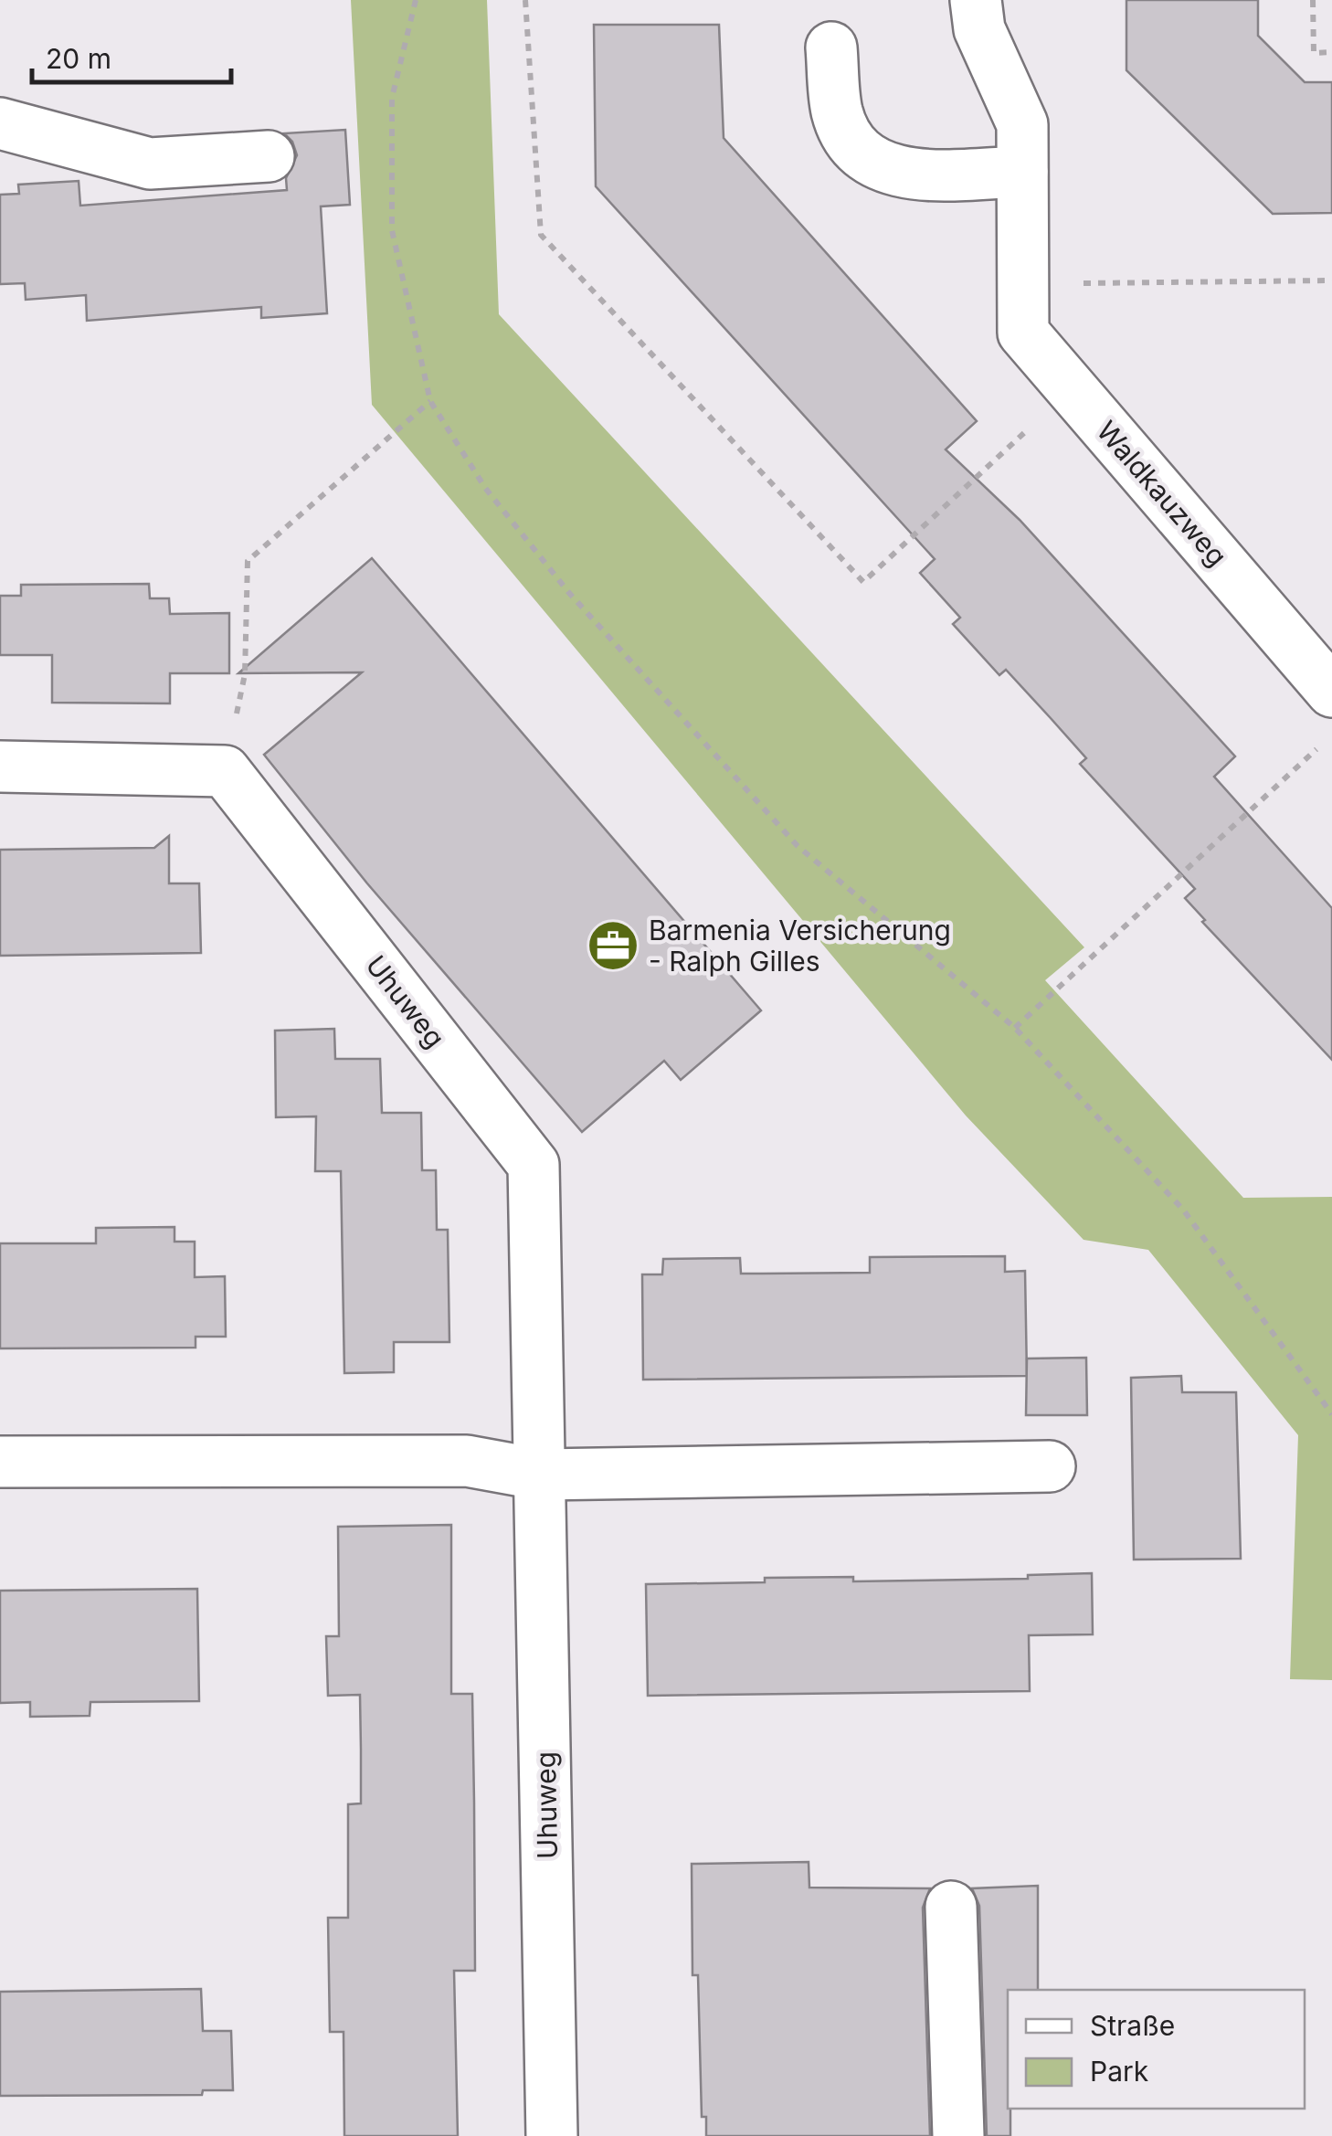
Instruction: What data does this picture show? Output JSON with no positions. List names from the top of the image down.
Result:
{
  "streets": {
    "street": ["Waldkauzweg", "Uhuweg"]
  },
  "places": {
    "office": ["Barmenia Versicherung - Ralph Gilles"]
  },
  "legend": ["Straße", "Park"],
  "scale_bar": "20 m"
}
